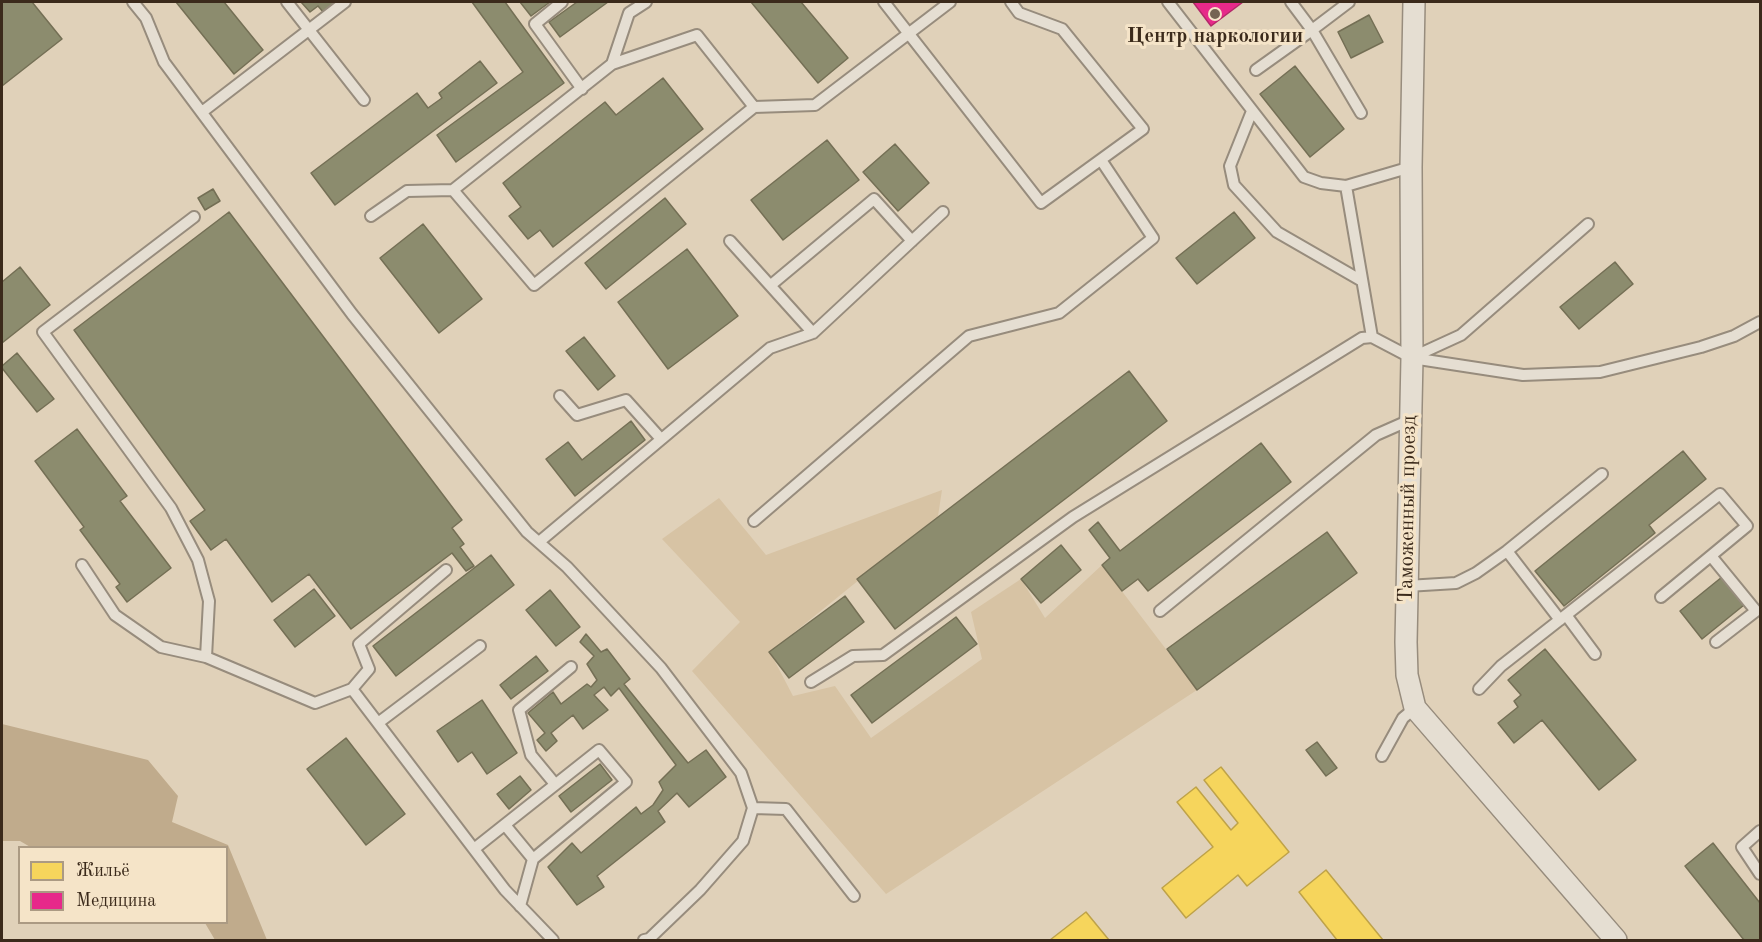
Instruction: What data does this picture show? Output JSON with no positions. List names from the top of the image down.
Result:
{
  "streets": {
    "street": ["Таможенный проезд"]
  },
  "places": ["Центр наркологии"],
  "legend": ["Жильё", "Медицина"]
}
